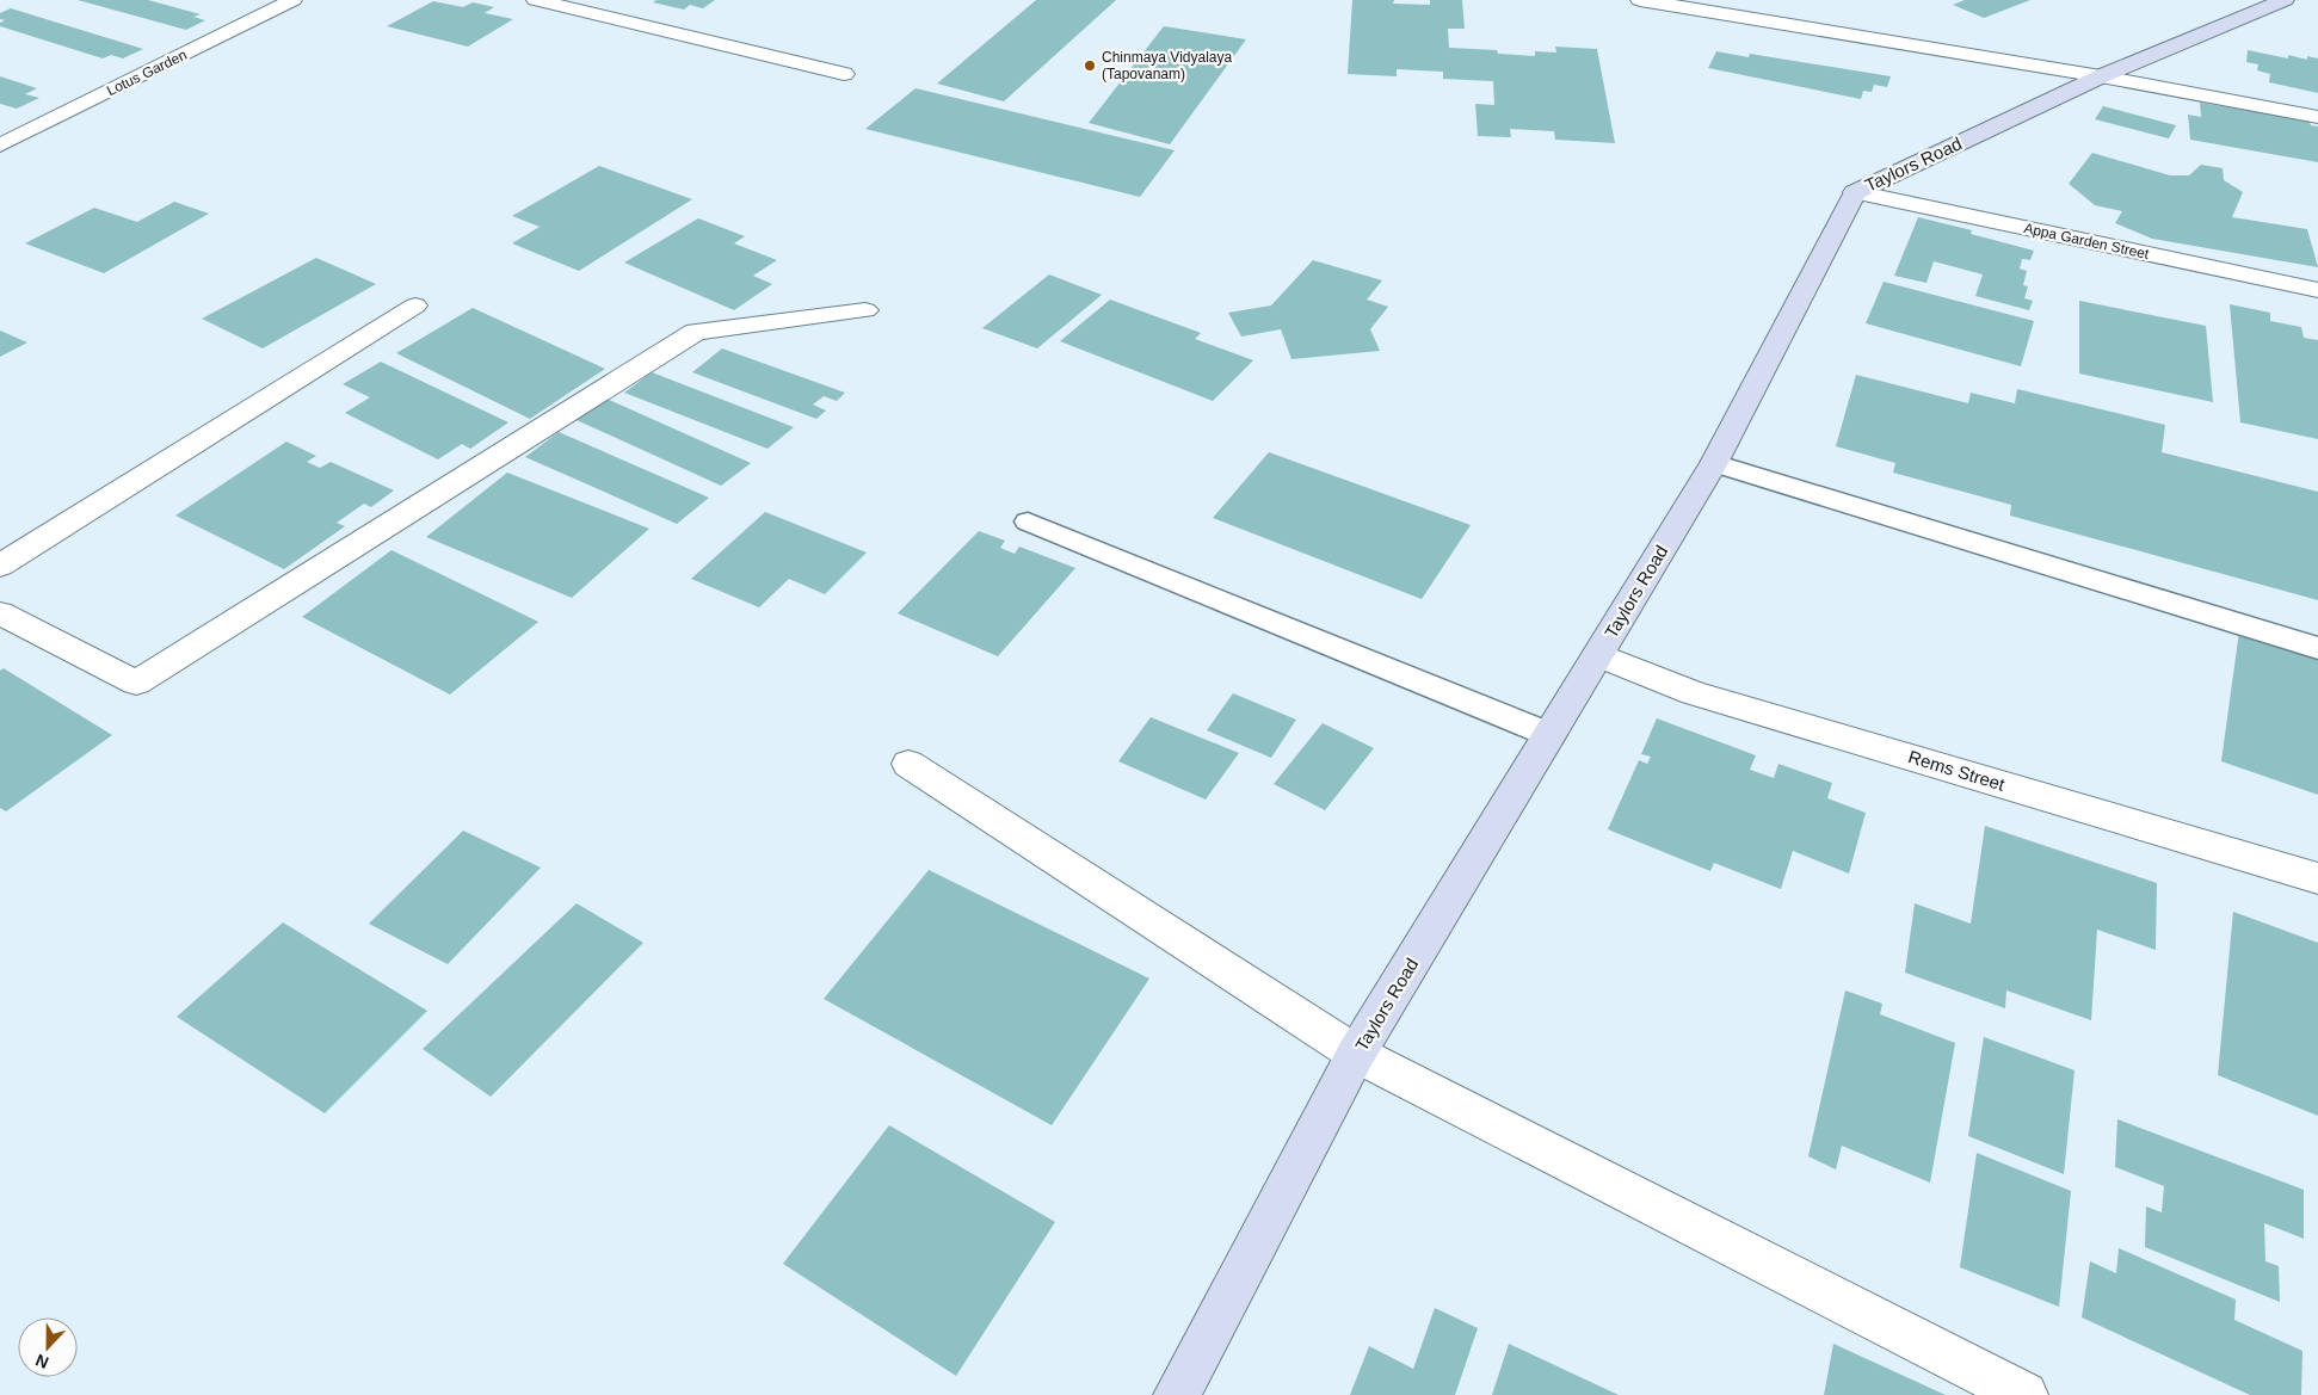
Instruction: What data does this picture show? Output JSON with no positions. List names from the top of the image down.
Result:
{
  "streets": {
    "street": [
      "Lotus Garden",
      "Taylors Road",
      "Appa Garden Street",
      "Rems Street"
    ]
  },
  "crossings": [
    ["Taylors Road", "Appa Garden Street"],
    ["Taylors Road", "Rems Street"]
  ],
  "places": ["Chinmaya Vidyalaya (Tapovanam)"],
  "north": "bottom"
}
